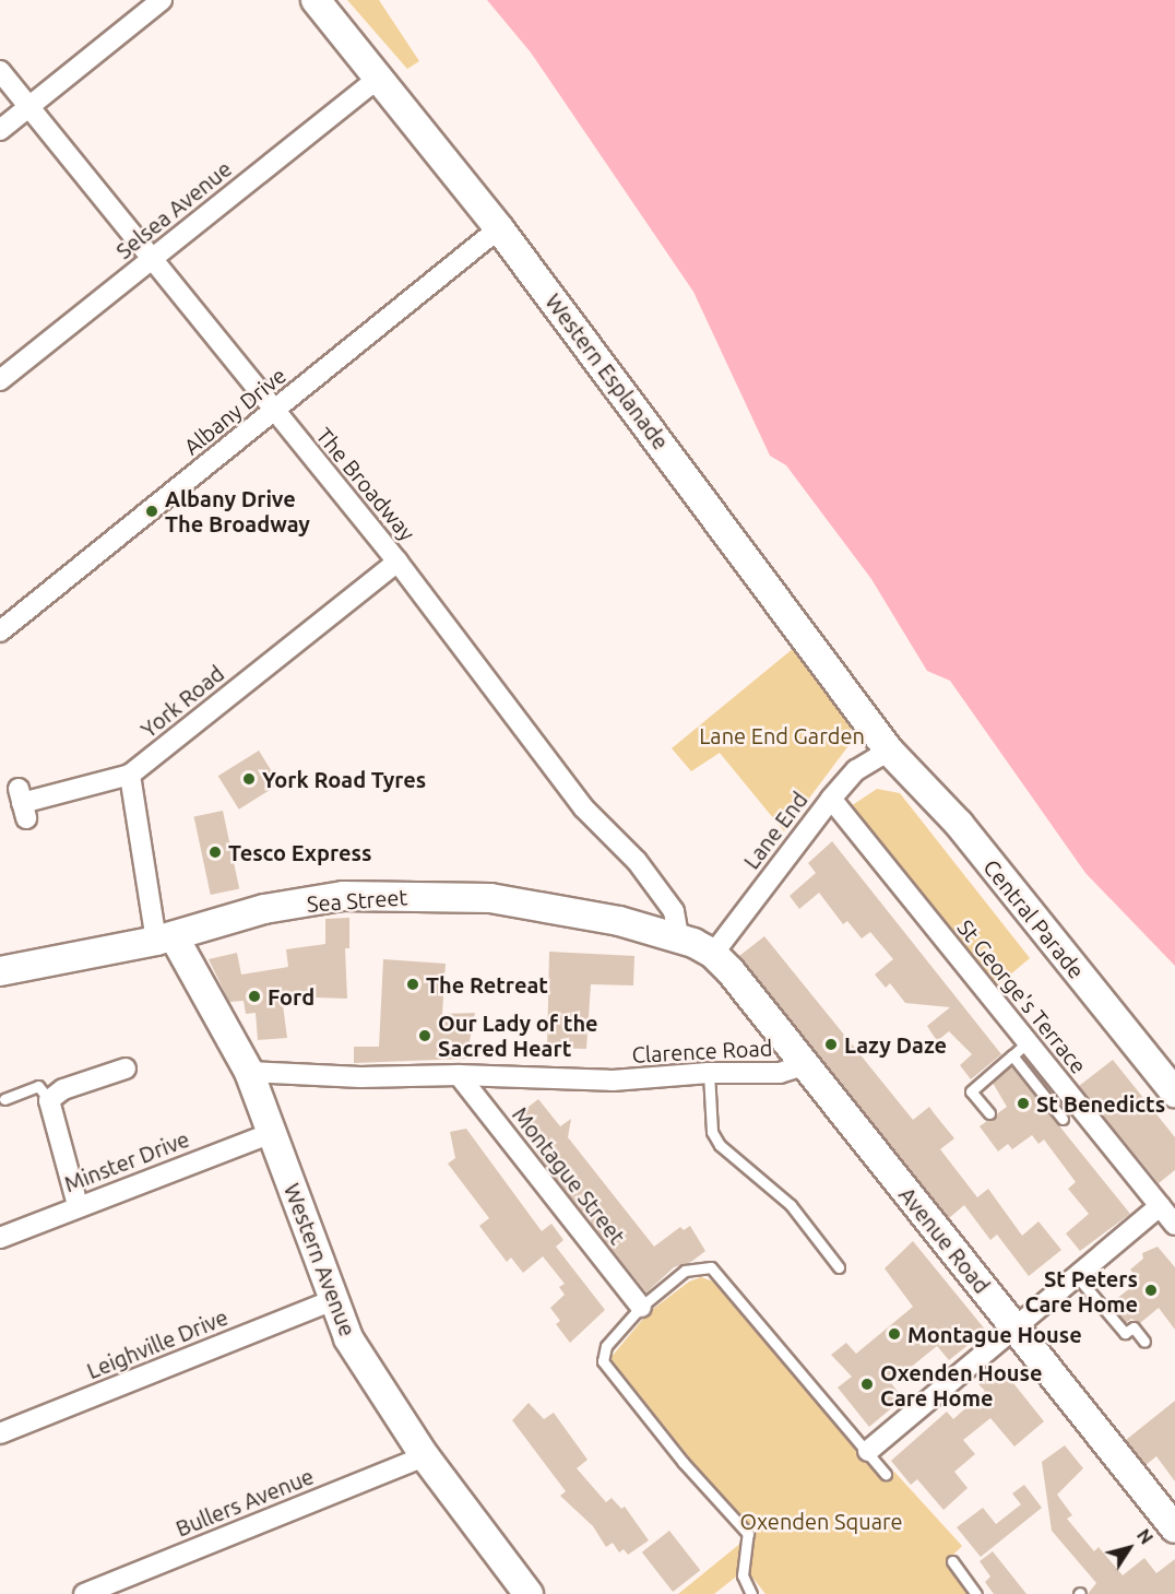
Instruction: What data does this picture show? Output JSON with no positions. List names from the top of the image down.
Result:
{
  "streets": {
    "street": [
      "Selsea Avenue",
      "Western Esplanade",
      "Albany Drive",
      "The Broadway",
      "York Road",
      "Lane End",
      "Sea Street",
      "Central Parade",
      "St George's Terrace",
      "Clarence Road",
      "Minster Drive",
      "Montague Street",
      "Avenue Road",
      "Western Avenue",
      "Leighville Drive",
      "Bullers Avenue"
    ]
  },
  "crossings": [
    ["Selsea Avenue", "Western Esplanade"],
    ["Selsea Avenue", "The Broadway"],
    ["Western Esplanade", "Albany Drive"],
    ["Western Esplanade", "Lane End"],
    ["Western Esplanade", "Central Parade"],
    ["Albany Drive", "The Broadway"],
    ["The Broadway", "York Road"],
    ["The Broadway", "Sea Street"],
    ["Lane End", "Sea Street"],
    ["Lane End", "Central Parade"],
    ["Lane End", "St George's Terrace"],
    ["Lane End", "Avenue Road"],
    ["Sea Street", "Avenue Road"],
    ["Sea Street", "Western Avenue"],
    ["Clarence Road", "Montague Street"],
    ["Clarence Road", "Avenue Road"],
    ["Clarence Road", "Western Avenue"],
    ["Minster Drive", "Western Avenue"],
    ["Western Avenue", "Leighville Drive"],
    ["Western Avenue", "Bullers Avenue"]
  ],
  "parks": ["Lane End Garden", "Oxenden Square"],
  "places": [
    "Albany Drive The Broadway",
    "York Road Tyres",
    "Tesco Express",
    "The Retreat",
    "Ford",
    "Our Lady of the Sacred Heart",
    "Lazy Daze",
    "St Benedicts",
    "St Peters Care Home",
    "Montague House",
    "Oxenden House Care Home"
  ],
  "north": "top right"
}
